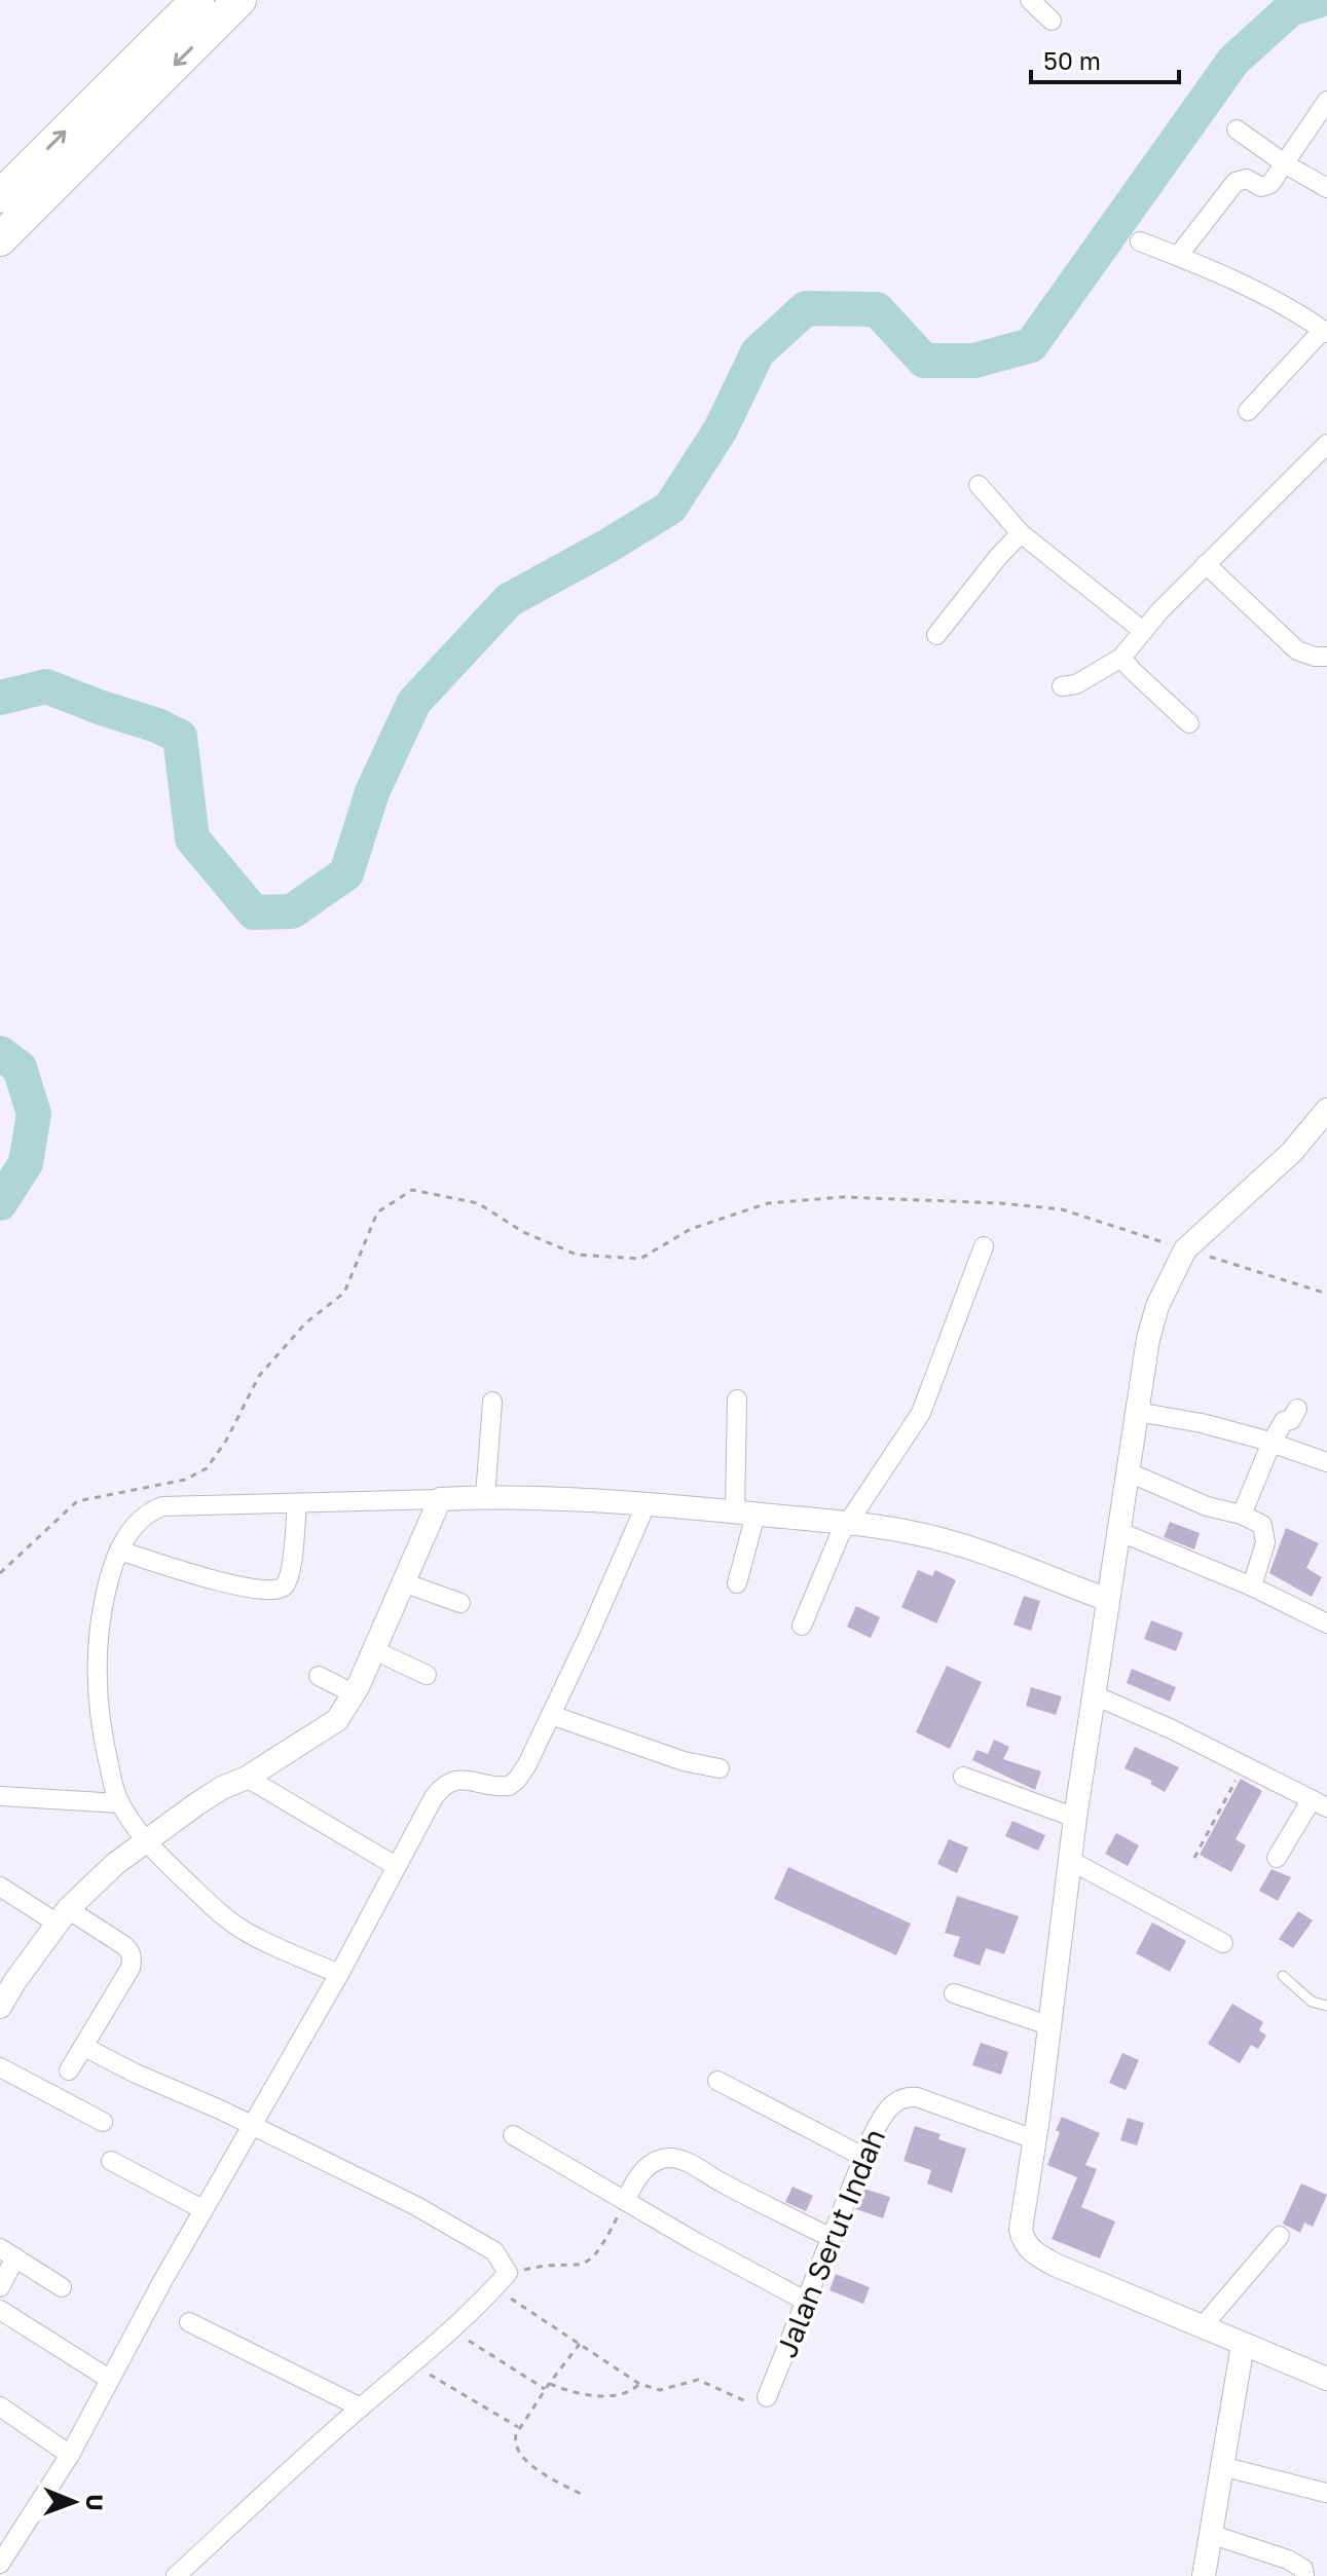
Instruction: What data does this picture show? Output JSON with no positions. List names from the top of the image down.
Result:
{
  "streets": {
    "street": ["Jalan Serut Indah"]
  },
  "scale_bar": "50 m",
  "north": "right"
}
